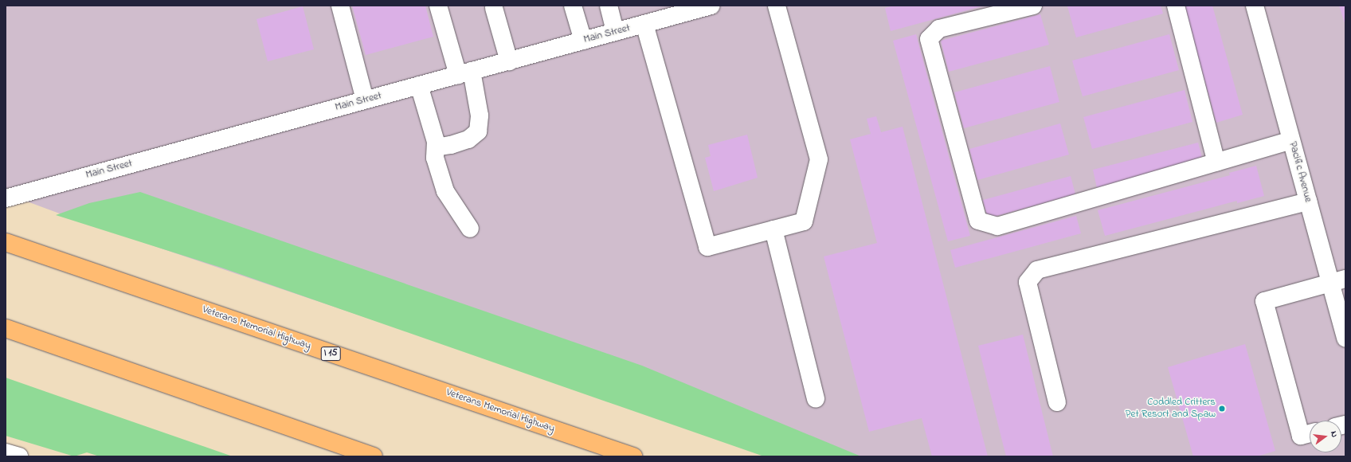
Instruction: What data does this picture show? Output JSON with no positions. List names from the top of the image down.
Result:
{
  "streets": {
    "highway": ["Veterans Memorial Highway", "I 15"],
    "street": ["Main Street", "Pacific Avenue"]
  },
  "places": ["Coddled Critters Pet Resort and Spaw"],
  "north": "right"
}
